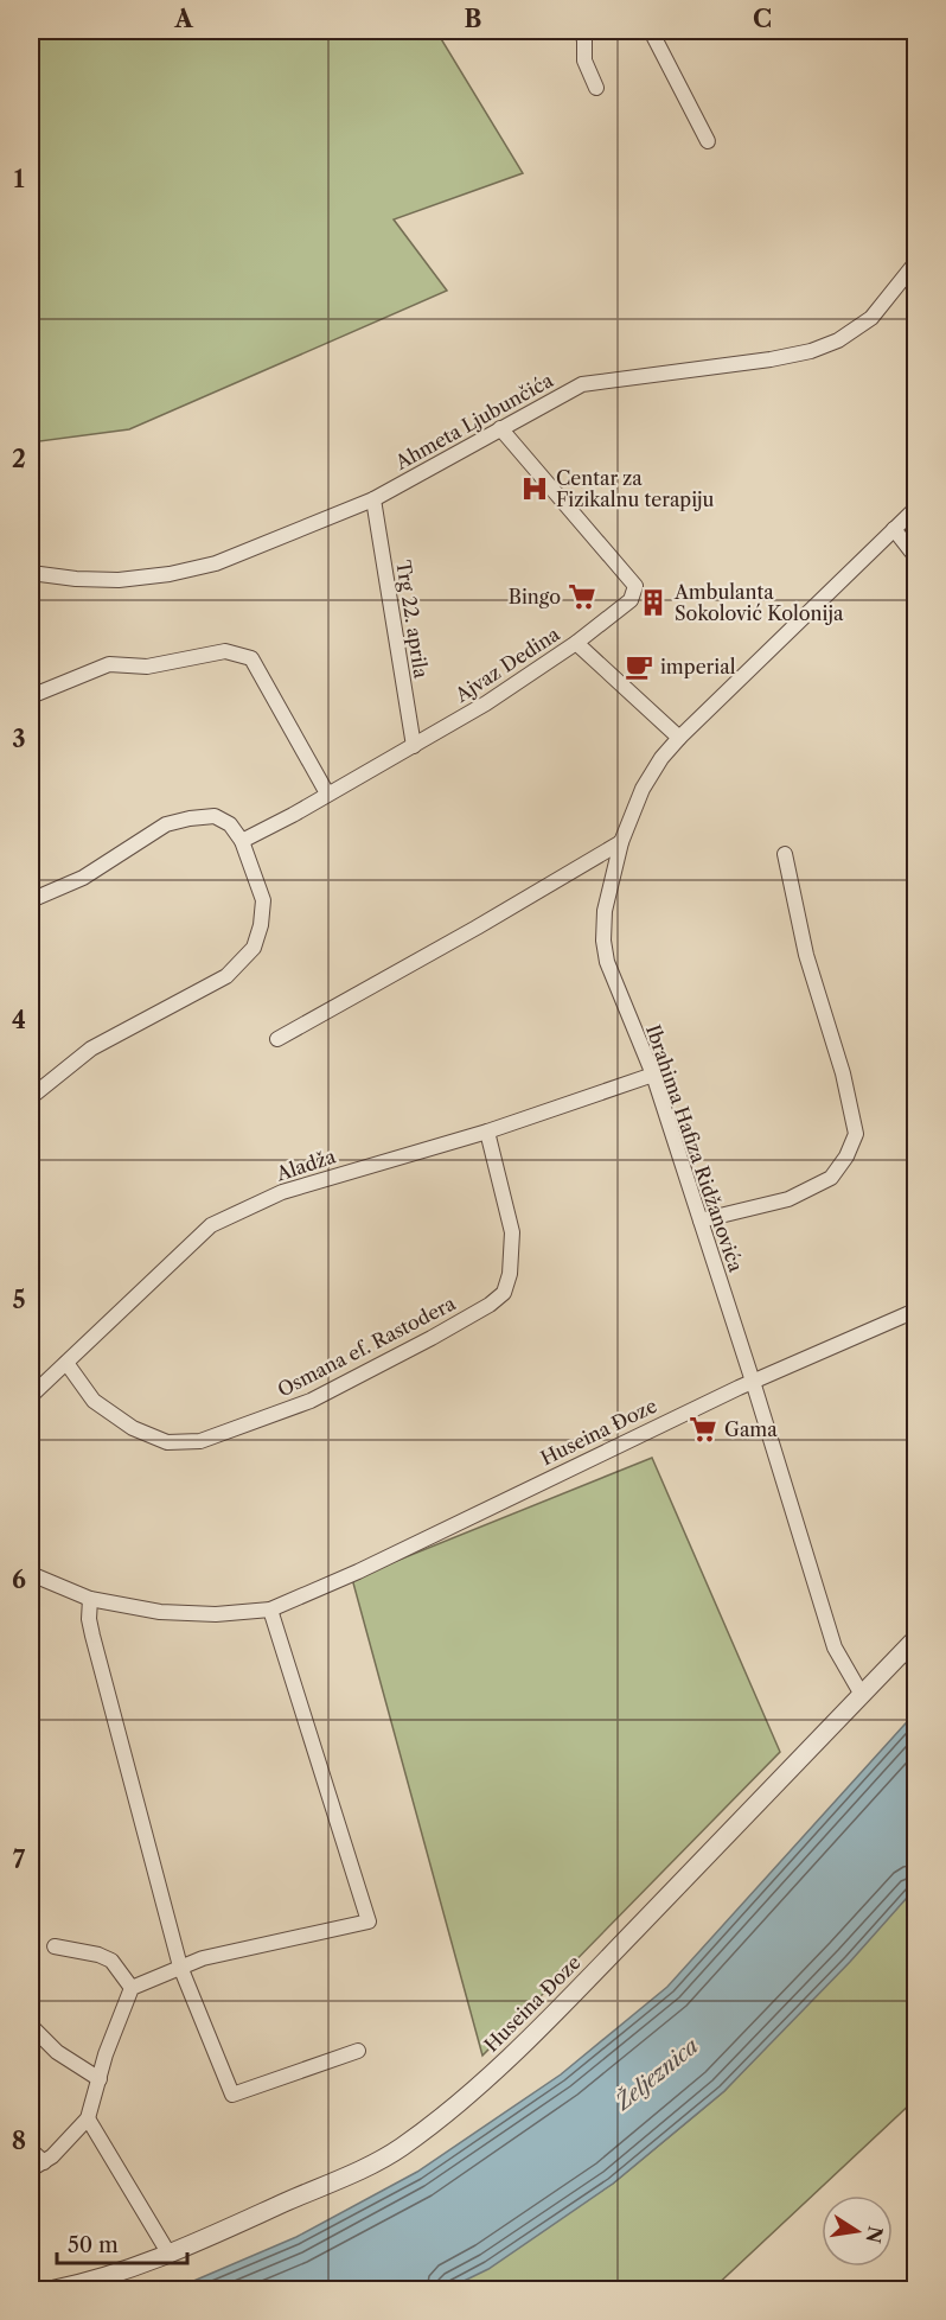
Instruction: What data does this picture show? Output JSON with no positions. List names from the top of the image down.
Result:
{
  "streets": {
    "street": [
      "Ahmeta Ljubunčića",
      "Trg 22. aprila",
      "Ajvaz Dedina",
      "Ibrahima Hafiza Ridžanovića",
      "Aladža",
      "Osmana ef. Rastodera",
      "Huseina Đoze"
    ]
  },
  "crossings": [
    ["Ahmeta Ljubunčića", "Trg 22. aprila"],
    ["Ahmeta Ljubunčića", "Ajvaz Dedina"],
    ["Trg 22. aprila", "Ajvaz Dedina"],
    ["Ibrahima Hafiza Ridžanovića", "Aladža"],
    ["Ibrahima Hafiza Ridžanovića", "Huseina Đoze"],
    ["Aladža", "Osmana ef. Rastodera"]
  ],
  "water": ["Željeznica"],
  "places": {
    "hospital": ["Centar za Fizikalnu terapiju"],
    "supermarket": ["Bingo", "Gama"],
    "building": ["Ambulanta Sokolović Kolonija"],
    "cafe": ["imperial"]
  },
  "scale_bar": "50 m",
  "north": "right",
  "grid": {
    "columns": ["A", "B", "C"],
    "rows": [
      "1",
      "2",
      "3",
      "4",
      "5",
      "6",
      "7",
      "8"
    ]
  }
}
